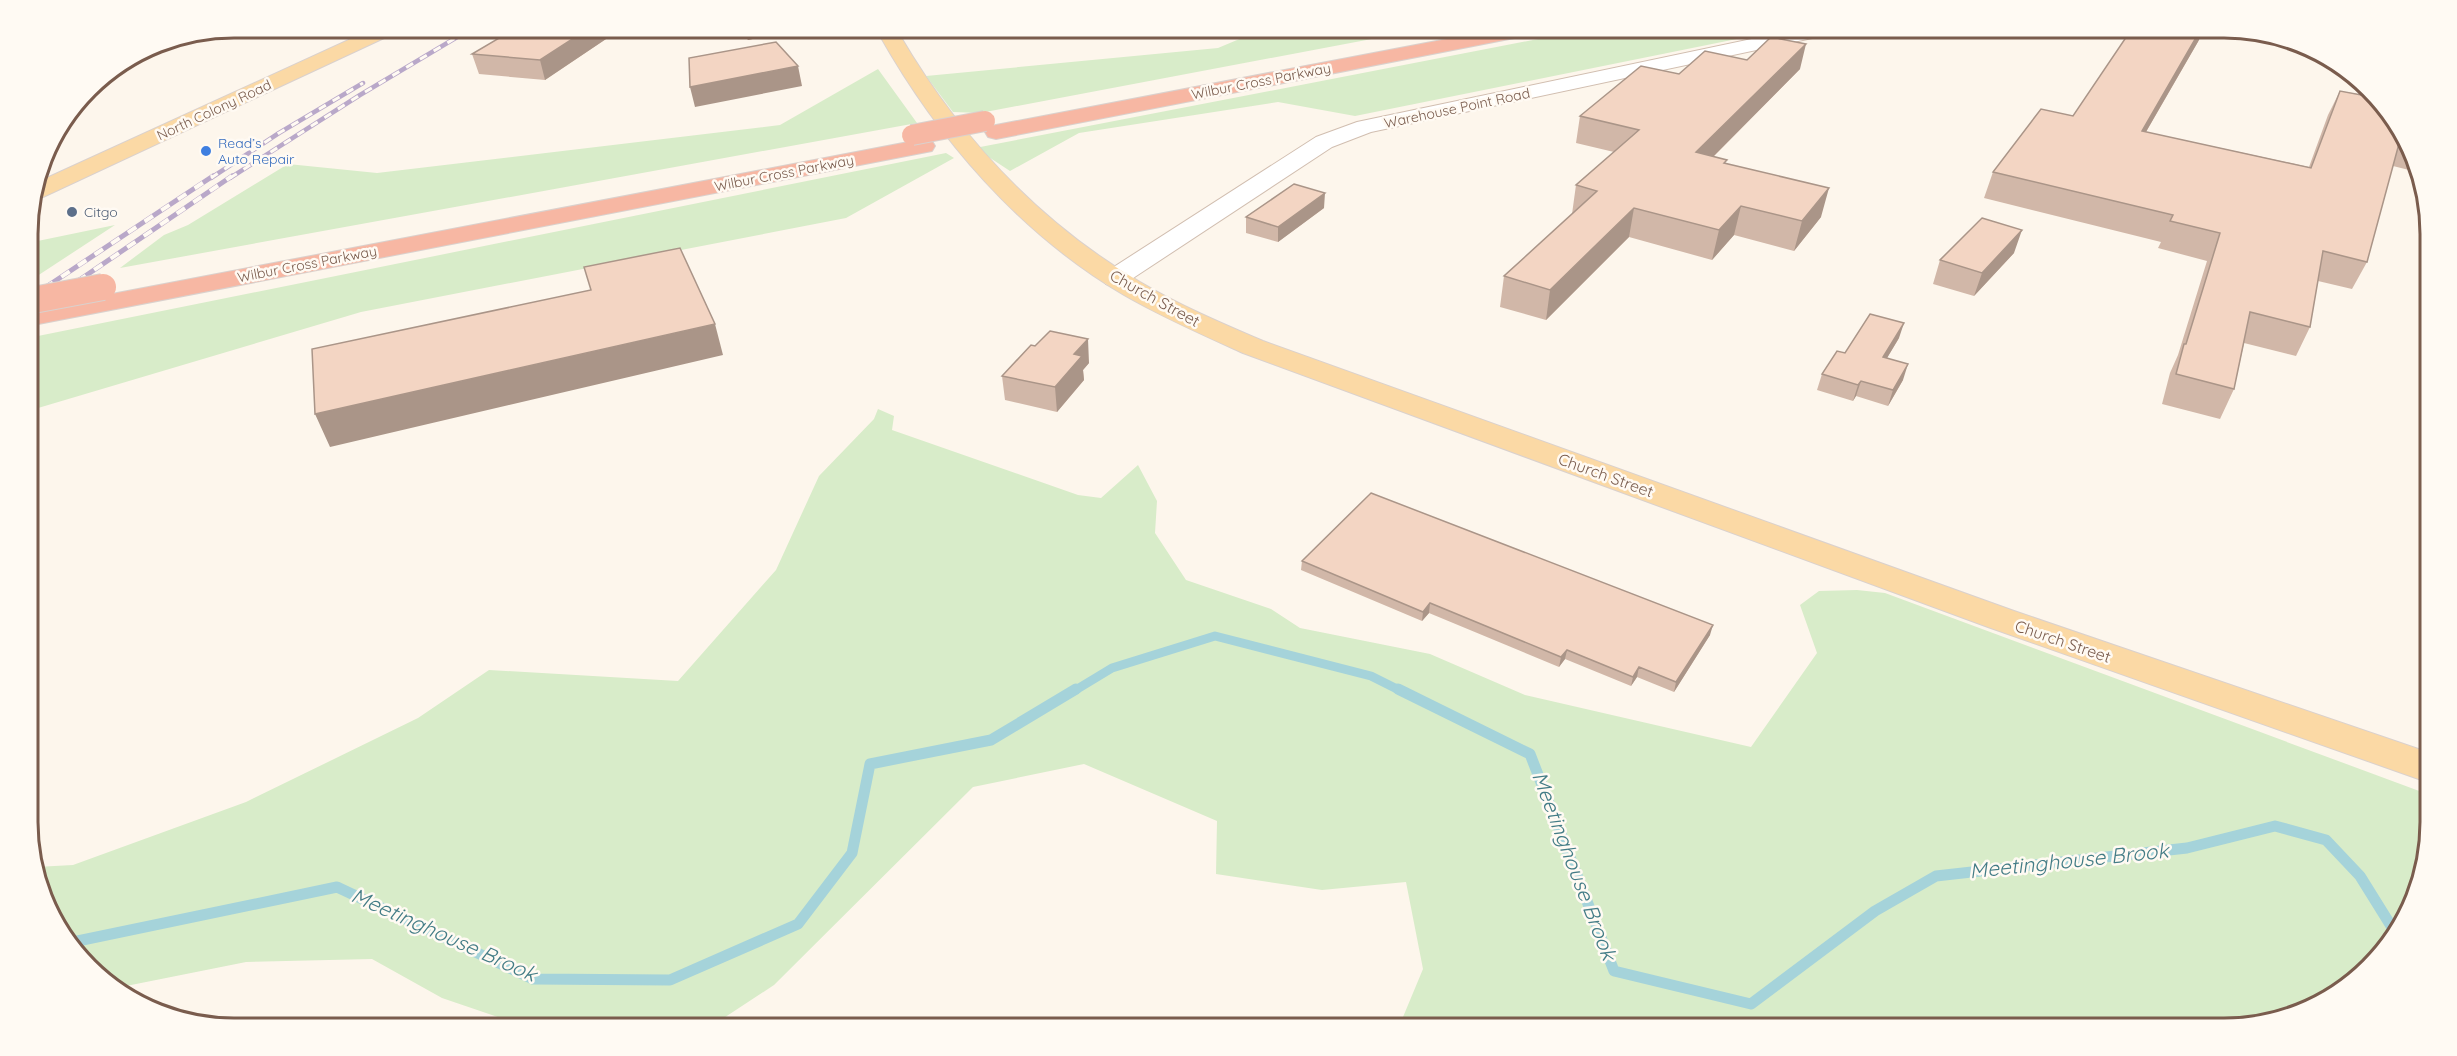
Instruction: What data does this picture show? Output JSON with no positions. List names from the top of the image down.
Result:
{
  "streets": {
    "highway": ["Wilbur Cross Parkway"],
    "main road": ["North Colony Road", "Church Street"],
    "street": ["Warehouse Point Road"]
  },
  "crossings": [
    ["Warehouse Point Road", "Church Street"]
  ],
  "water": ["Meetinghouse Brook"],
  "places": ["Read’s Auto Repair", "Citgo"]
}
